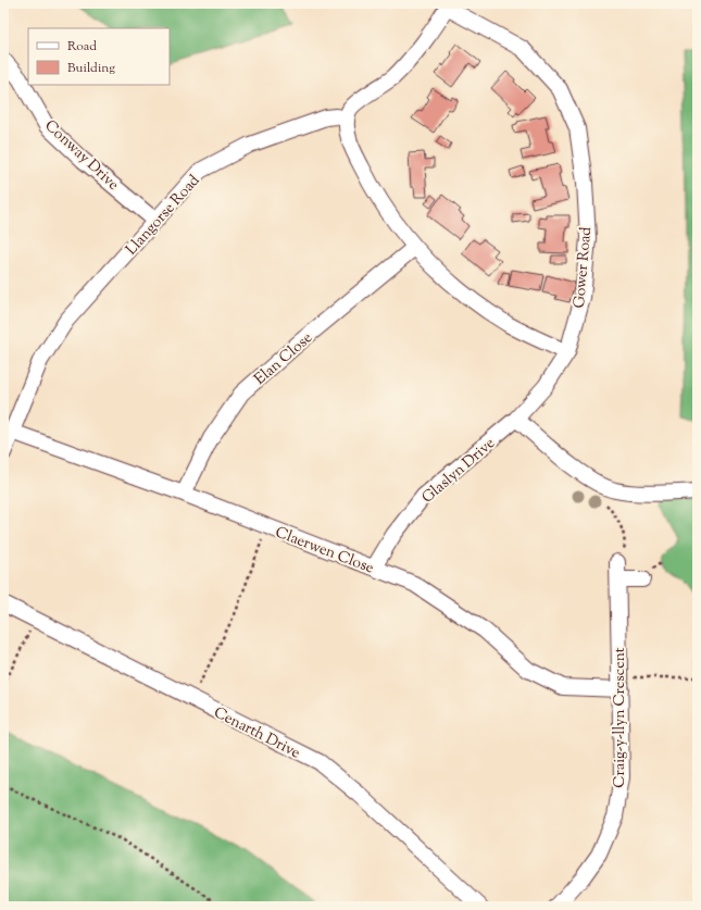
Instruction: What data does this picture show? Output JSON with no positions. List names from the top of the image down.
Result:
{
  "streets": {
    "street": [
      "Conway Drive",
      "Llangorse Road",
      "Gower Road",
      "Elan Close",
      "Glaslyn Drive",
      "Claerwen Close",
      "Craig-y-llyn Crescent",
      "Cenarth Drive"
    ]
  },
  "crossings": [
    ["Conway Drive", "Llangorse Road"],
    ["Llangorse Road", "Claerwen Close"],
    ["Gower Road", "Glaslyn Drive"],
    ["Elan Close", "Claerwen Close"],
    ["Glaslyn Drive", "Claerwen Close"],
    ["Claerwen Close", "Craig-y-llyn Crescent"]
  ],
  "legend": ["Road", "Building"]
}
